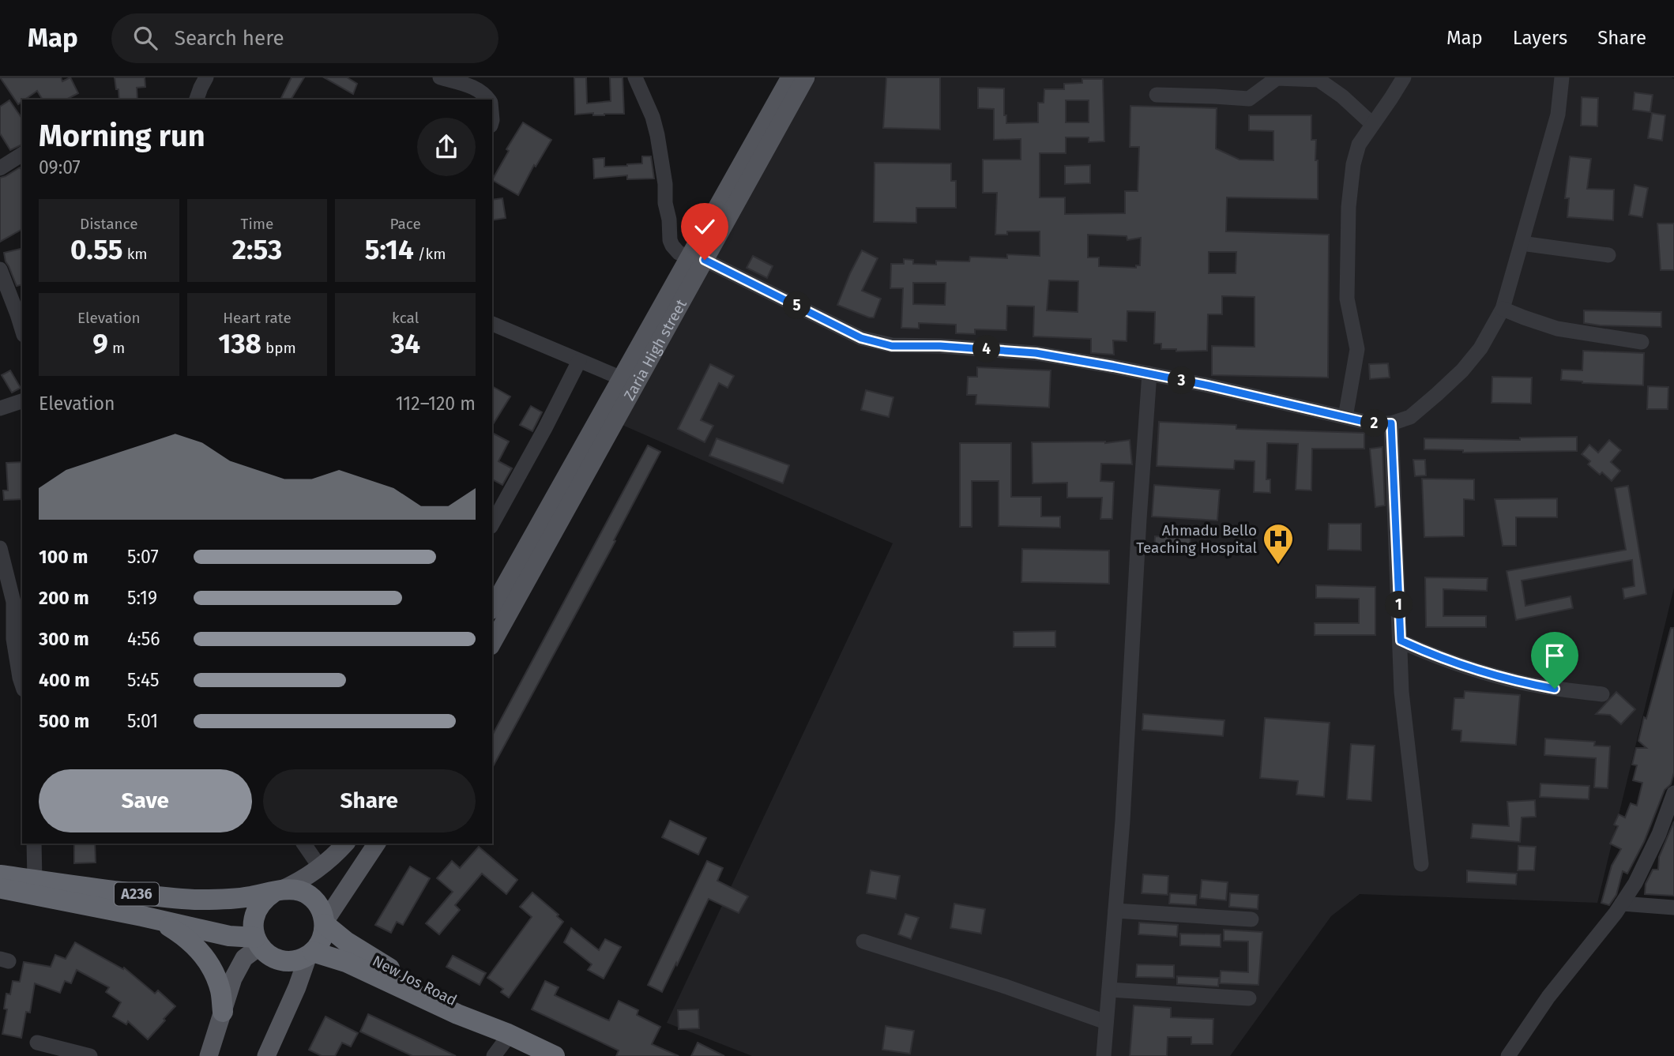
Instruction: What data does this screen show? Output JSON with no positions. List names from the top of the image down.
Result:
{
  "streets": {
    "highway": ["A236", "New Jos Road"],
    "main road": ["Zaria High street"]
  },
  "crossings": [
    ["A236", "New Jos Road"]
  ],
  "places": {
    "hospital": ["Ahmadu Bello Teaching Hospital"]
  },
  "page": {
    "header": "Map",
    "search": "Search here",
    "nav": ["Map", "Layers", "Share"],
    "heading": ["Morning run", "09:07"],
    "stats": [
      ["Distance", "0.55 km"],
      ["Time", "2:53"],
      ["Pace", "5:14 /km"],
      ["Elevation", "9 m"],
      ["Heart rate", "138 bpm"],
      ["kcal", "34"]
    ],
    "pins": [
      "5",
      "4",
      "3",
      "2",
      "1"
    ],
    "chart": ["Elevation", "112–120 m"],
    "list": [
      {
        "name": "100 m",
        "note": "5:07"
      },
      {
        "name": "200 m",
        "note": "5:19"
      },
      {
        "name": "300 m",
        "note": "4:56"
      },
      {
        "name": "400 m",
        "note": "5:45"
      },
      {
        "name": "500 m",
        "note": "5:01"
      }
    ],
    "buttons": ["Save", "Share"]
  }
}
